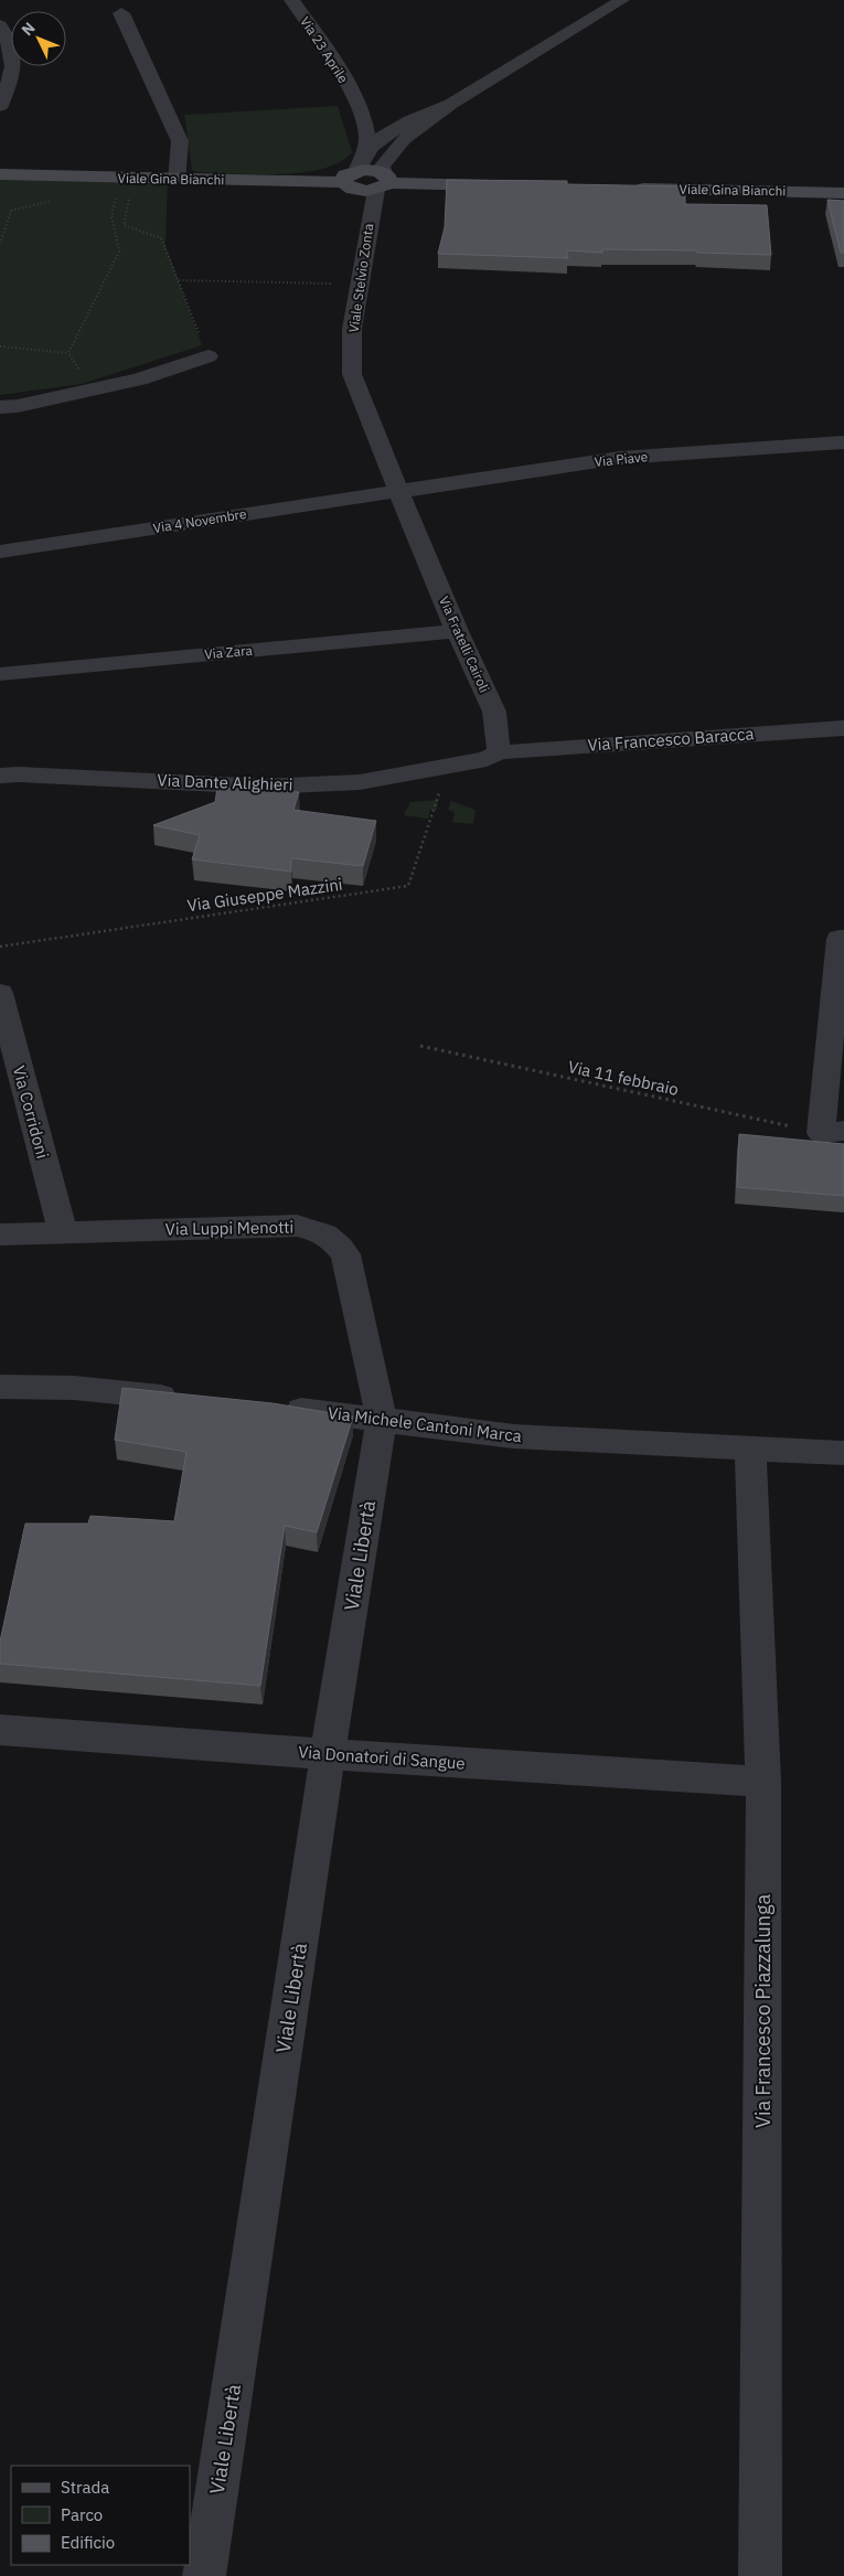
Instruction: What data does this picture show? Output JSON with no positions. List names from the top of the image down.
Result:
{
  "streets": {
    "street": [
      "Via 23 Aprile",
      "Viale Gina Bianchi",
      "Viale Stelvio Zonta",
      "Via Piave",
      "Via 4 Novembre",
      "Via Fratelli Cairoli",
      "Via Zara",
      "Via Francesco Baracca",
      "Via Dante Alighieri",
      "Via Corridoni",
      "Via Luppi Menotti",
      "Via Michele Cantoni Marca",
      "Viale Libertà",
      "Via Donatori di Sangue",
      "Via Francesco Piazzalunga"
    ],
    "path": ["Via Giuseppe Mazzini", "Via 11 febbraio"]
  },
  "crossings": [
    ["Viale Gina Bianchi", "Viale Stelvio Zonta"],
    ["Viale Stelvio Zonta", "Via Piave"],
    ["Viale Stelvio Zonta", "Via 4 Novembre"],
    ["Viale Stelvio Zonta", "Via Fratelli Cairoli"],
    ["Via Piave", "Via 4 Novembre"],
    ["Via Piave", "Via Fratelli Cairoli"],
    ["Via 4 Novembre", "Via Fratelli Cairoli"],
    ["Via Fratelli Cairoli", "Via Zara"],
    ["Via Fratelli Cairoli", "Via Francesco Baracca"],
    ["Via Dante Alighieri", "Via Giuseppe Mazzini"],
    ["Via Corridoni", "Via Luppi Menotti"],
    ["Via Luppi Menotti", "Via Michele Cantoni Marca"],
    ["Via Luppi Menotti", "Viale Libertà"],
    ["Via Michele Cantoni Marca", "Viale Libertà"],
    ["Via Michele Cantoni Marca", "Via Francesco Piazzalunga"],
    ["Viale Libertà", "Via Donatori di Sangue"],
    ["Via Donatori di Sangue", "Via Francesco Piazzalunga"]
  ],
  "legend": ["Strada", "Parco", "Edificio"],
  "north": "top left"
}
